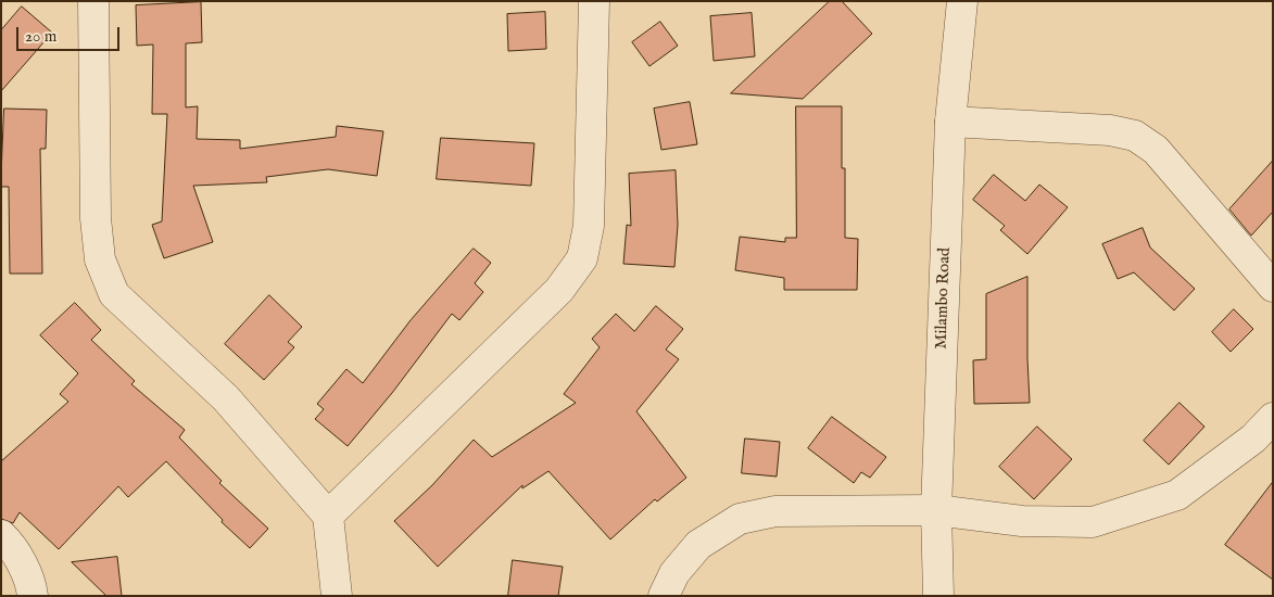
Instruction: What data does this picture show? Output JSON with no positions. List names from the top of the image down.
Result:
{
  "streets": {
    "street": ["Milambo Road"]
  },
  "scale_bar": "20 m"
}
